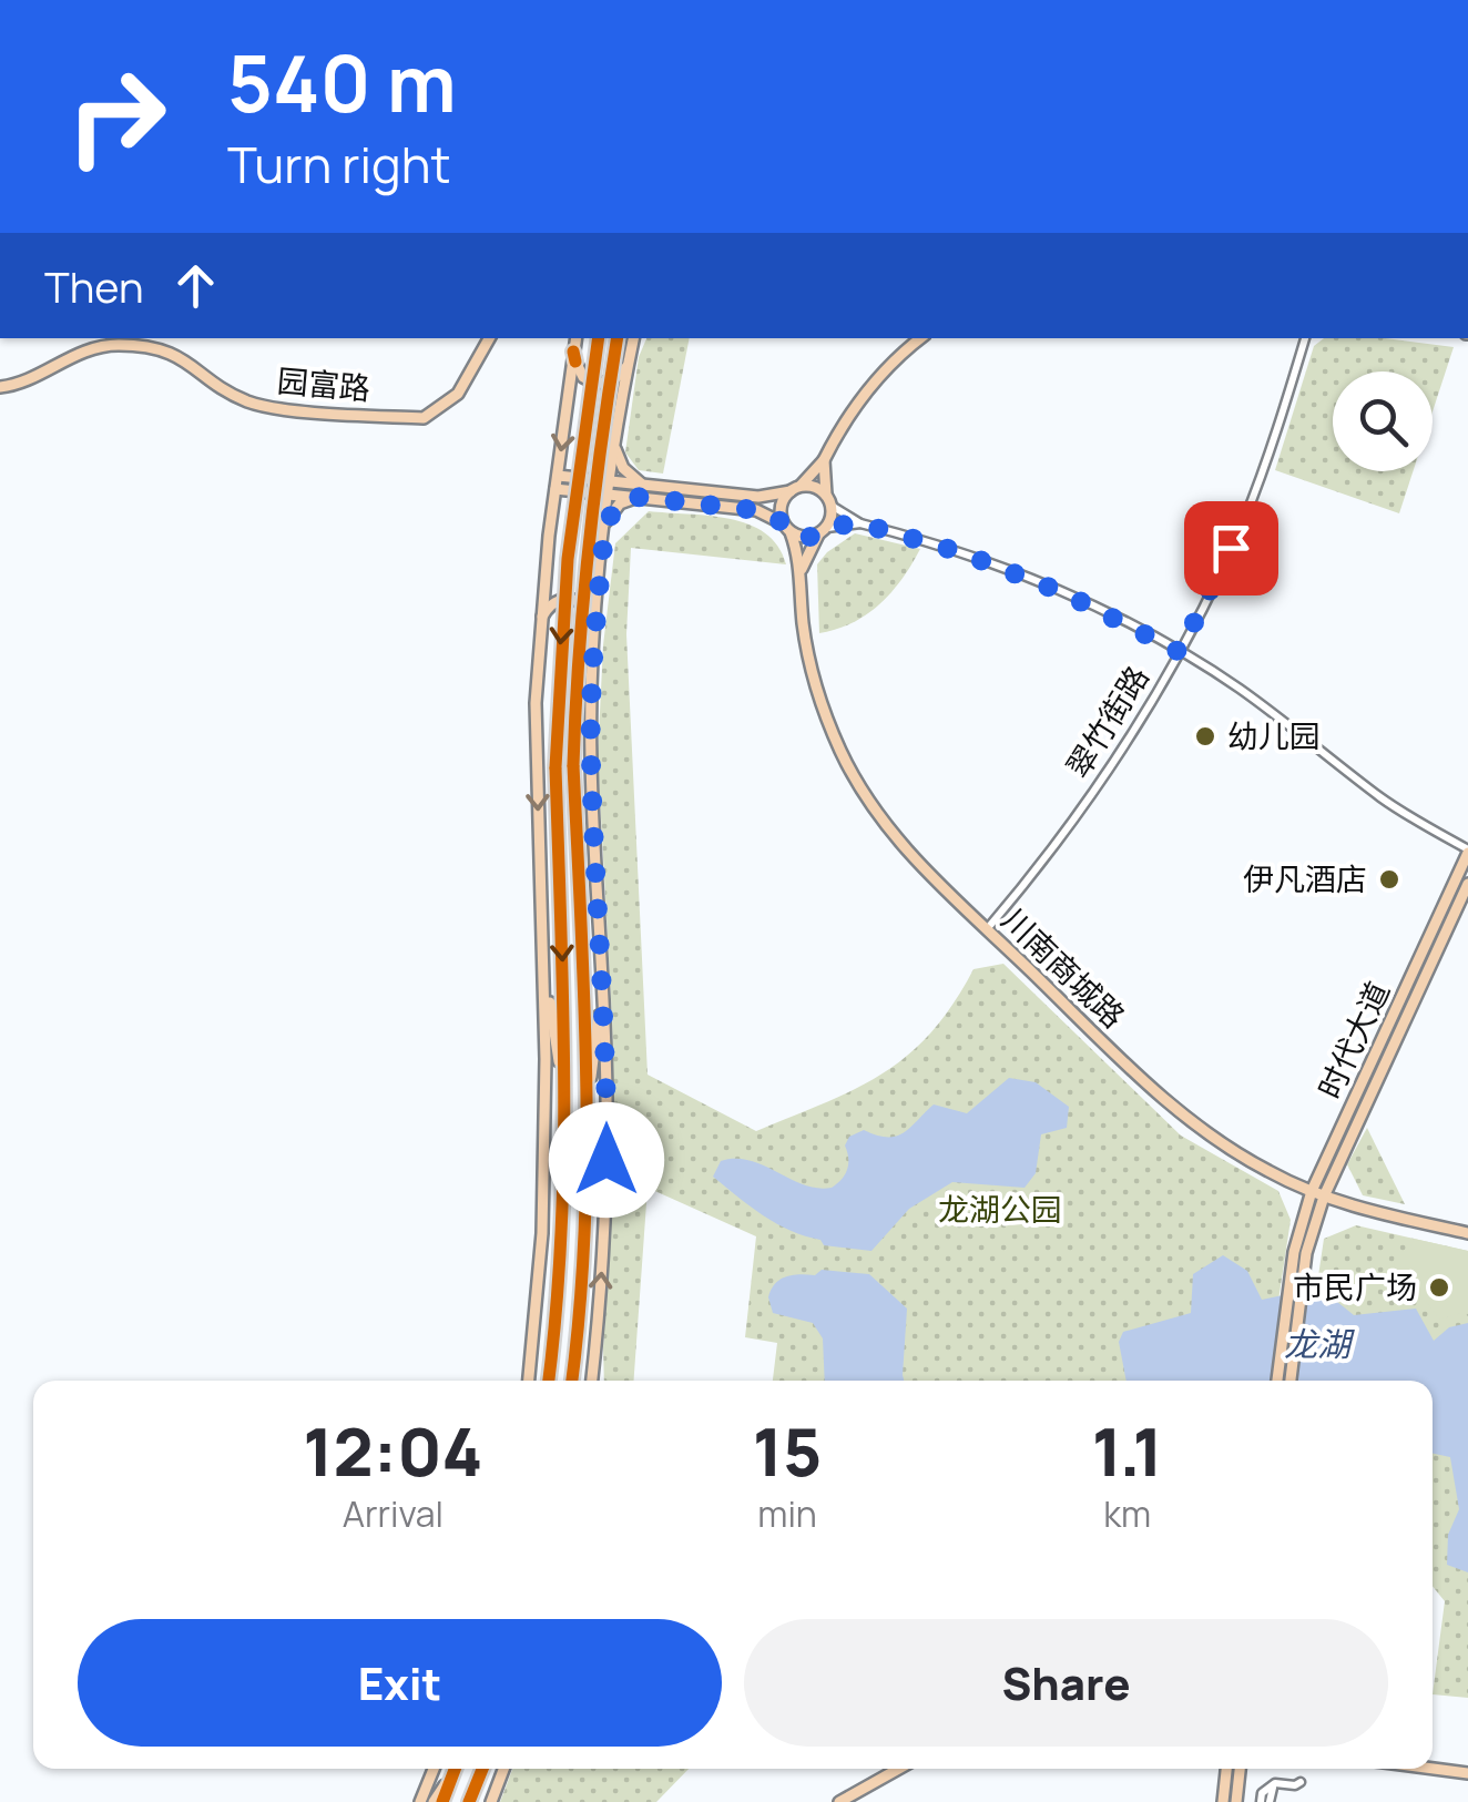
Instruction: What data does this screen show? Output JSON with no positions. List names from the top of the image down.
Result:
{
  "streets": {
    "street": [
      "园富路",
      "翠竹街路",
      "川南商城路",
      "时代大道"
    ]
  },
  "crossings": [
    ["翠竹街路", "川南商城路"],
    ["川南商城路", "时代大道"]
  ],
  "water": ["龙湖"],
  "parks": ["龙湖公园"],
  "places": ["幼儿园", "伊凡酒店", "市民广场"],
  "page": {
    "turn": ["540 m", "Turn right"],
    "then": "Then",
    "eta": [
      "12:04",
      "Arrival",
      "15",
      "min",
      "1.1",
      "km"
    ],
    "buttons": ["Exit", "Share"]
  }
}
